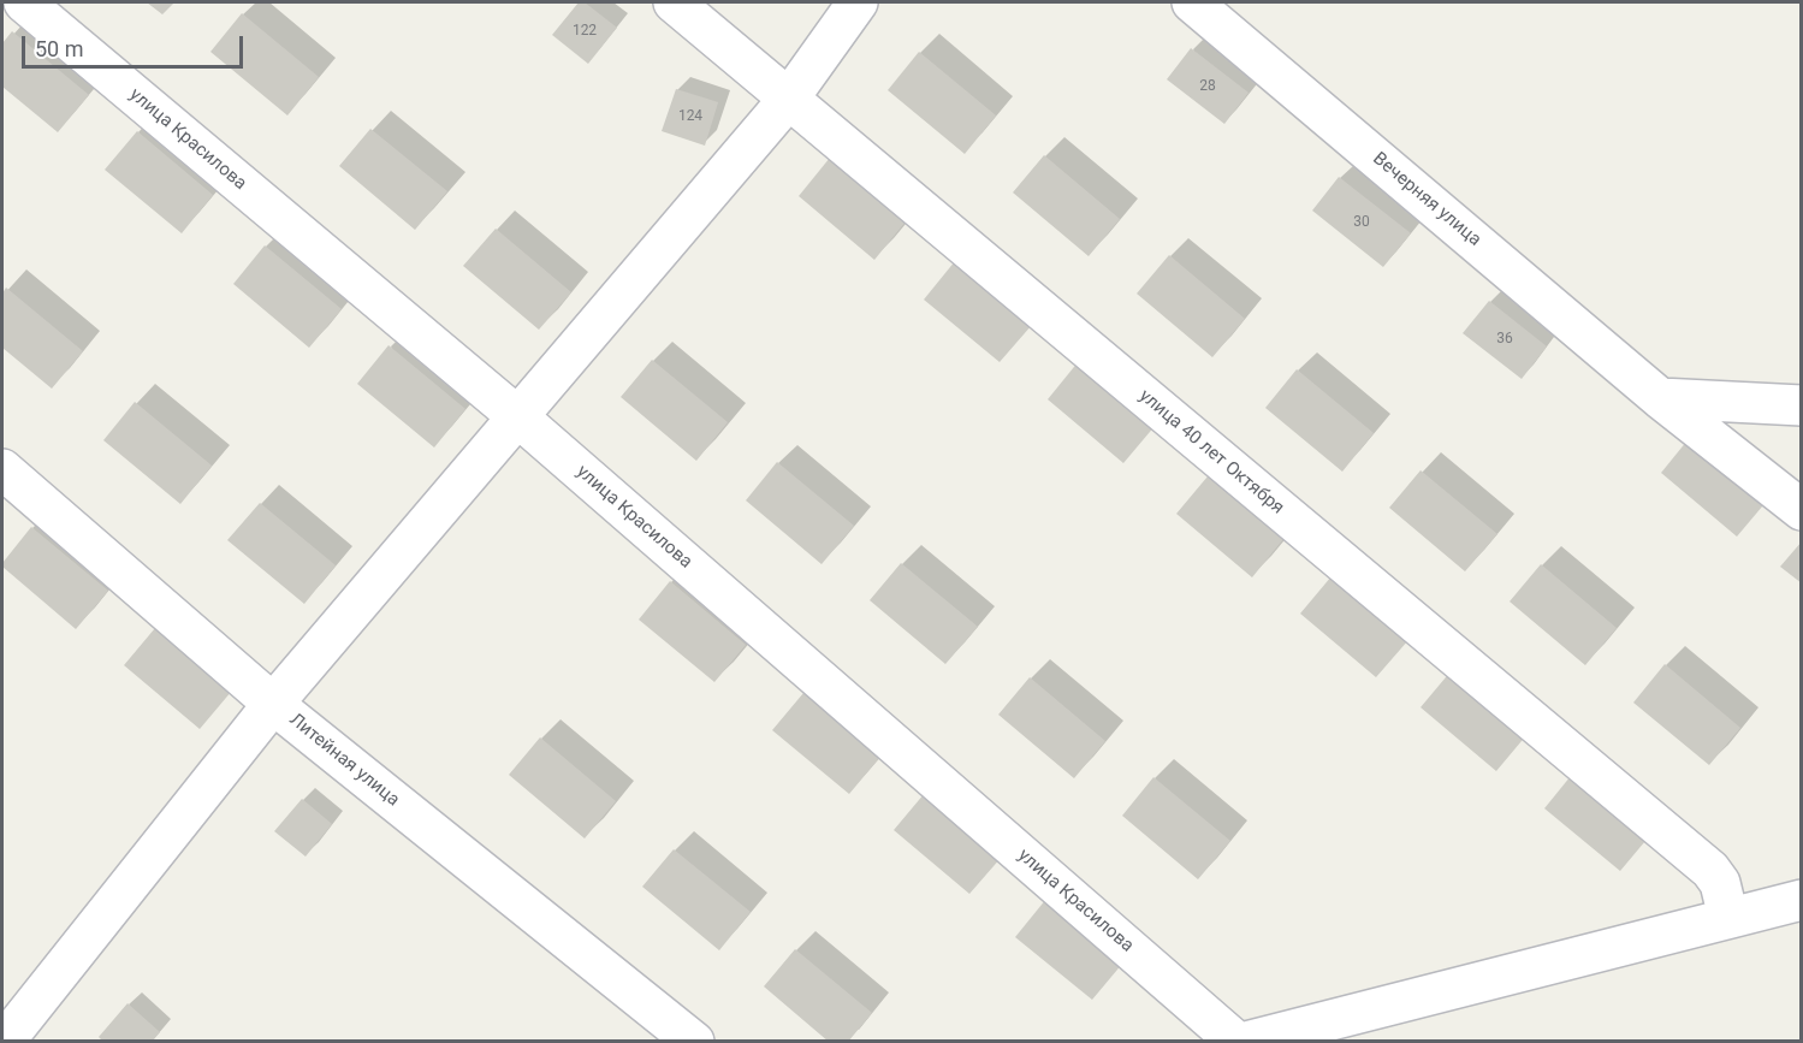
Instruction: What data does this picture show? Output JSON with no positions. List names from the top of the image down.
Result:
{
  "streets": {
    "street": [
      "улица Красилова",
      "Вечерняя улица",
      "улица 40 лет Октября",
      "Литейная улица"
    ]
  },
  "house_numbers": [
    "122",
    "28",
    "124",
    "30",
    "36"
  ],
  "scale_bar": "50 m"
}
